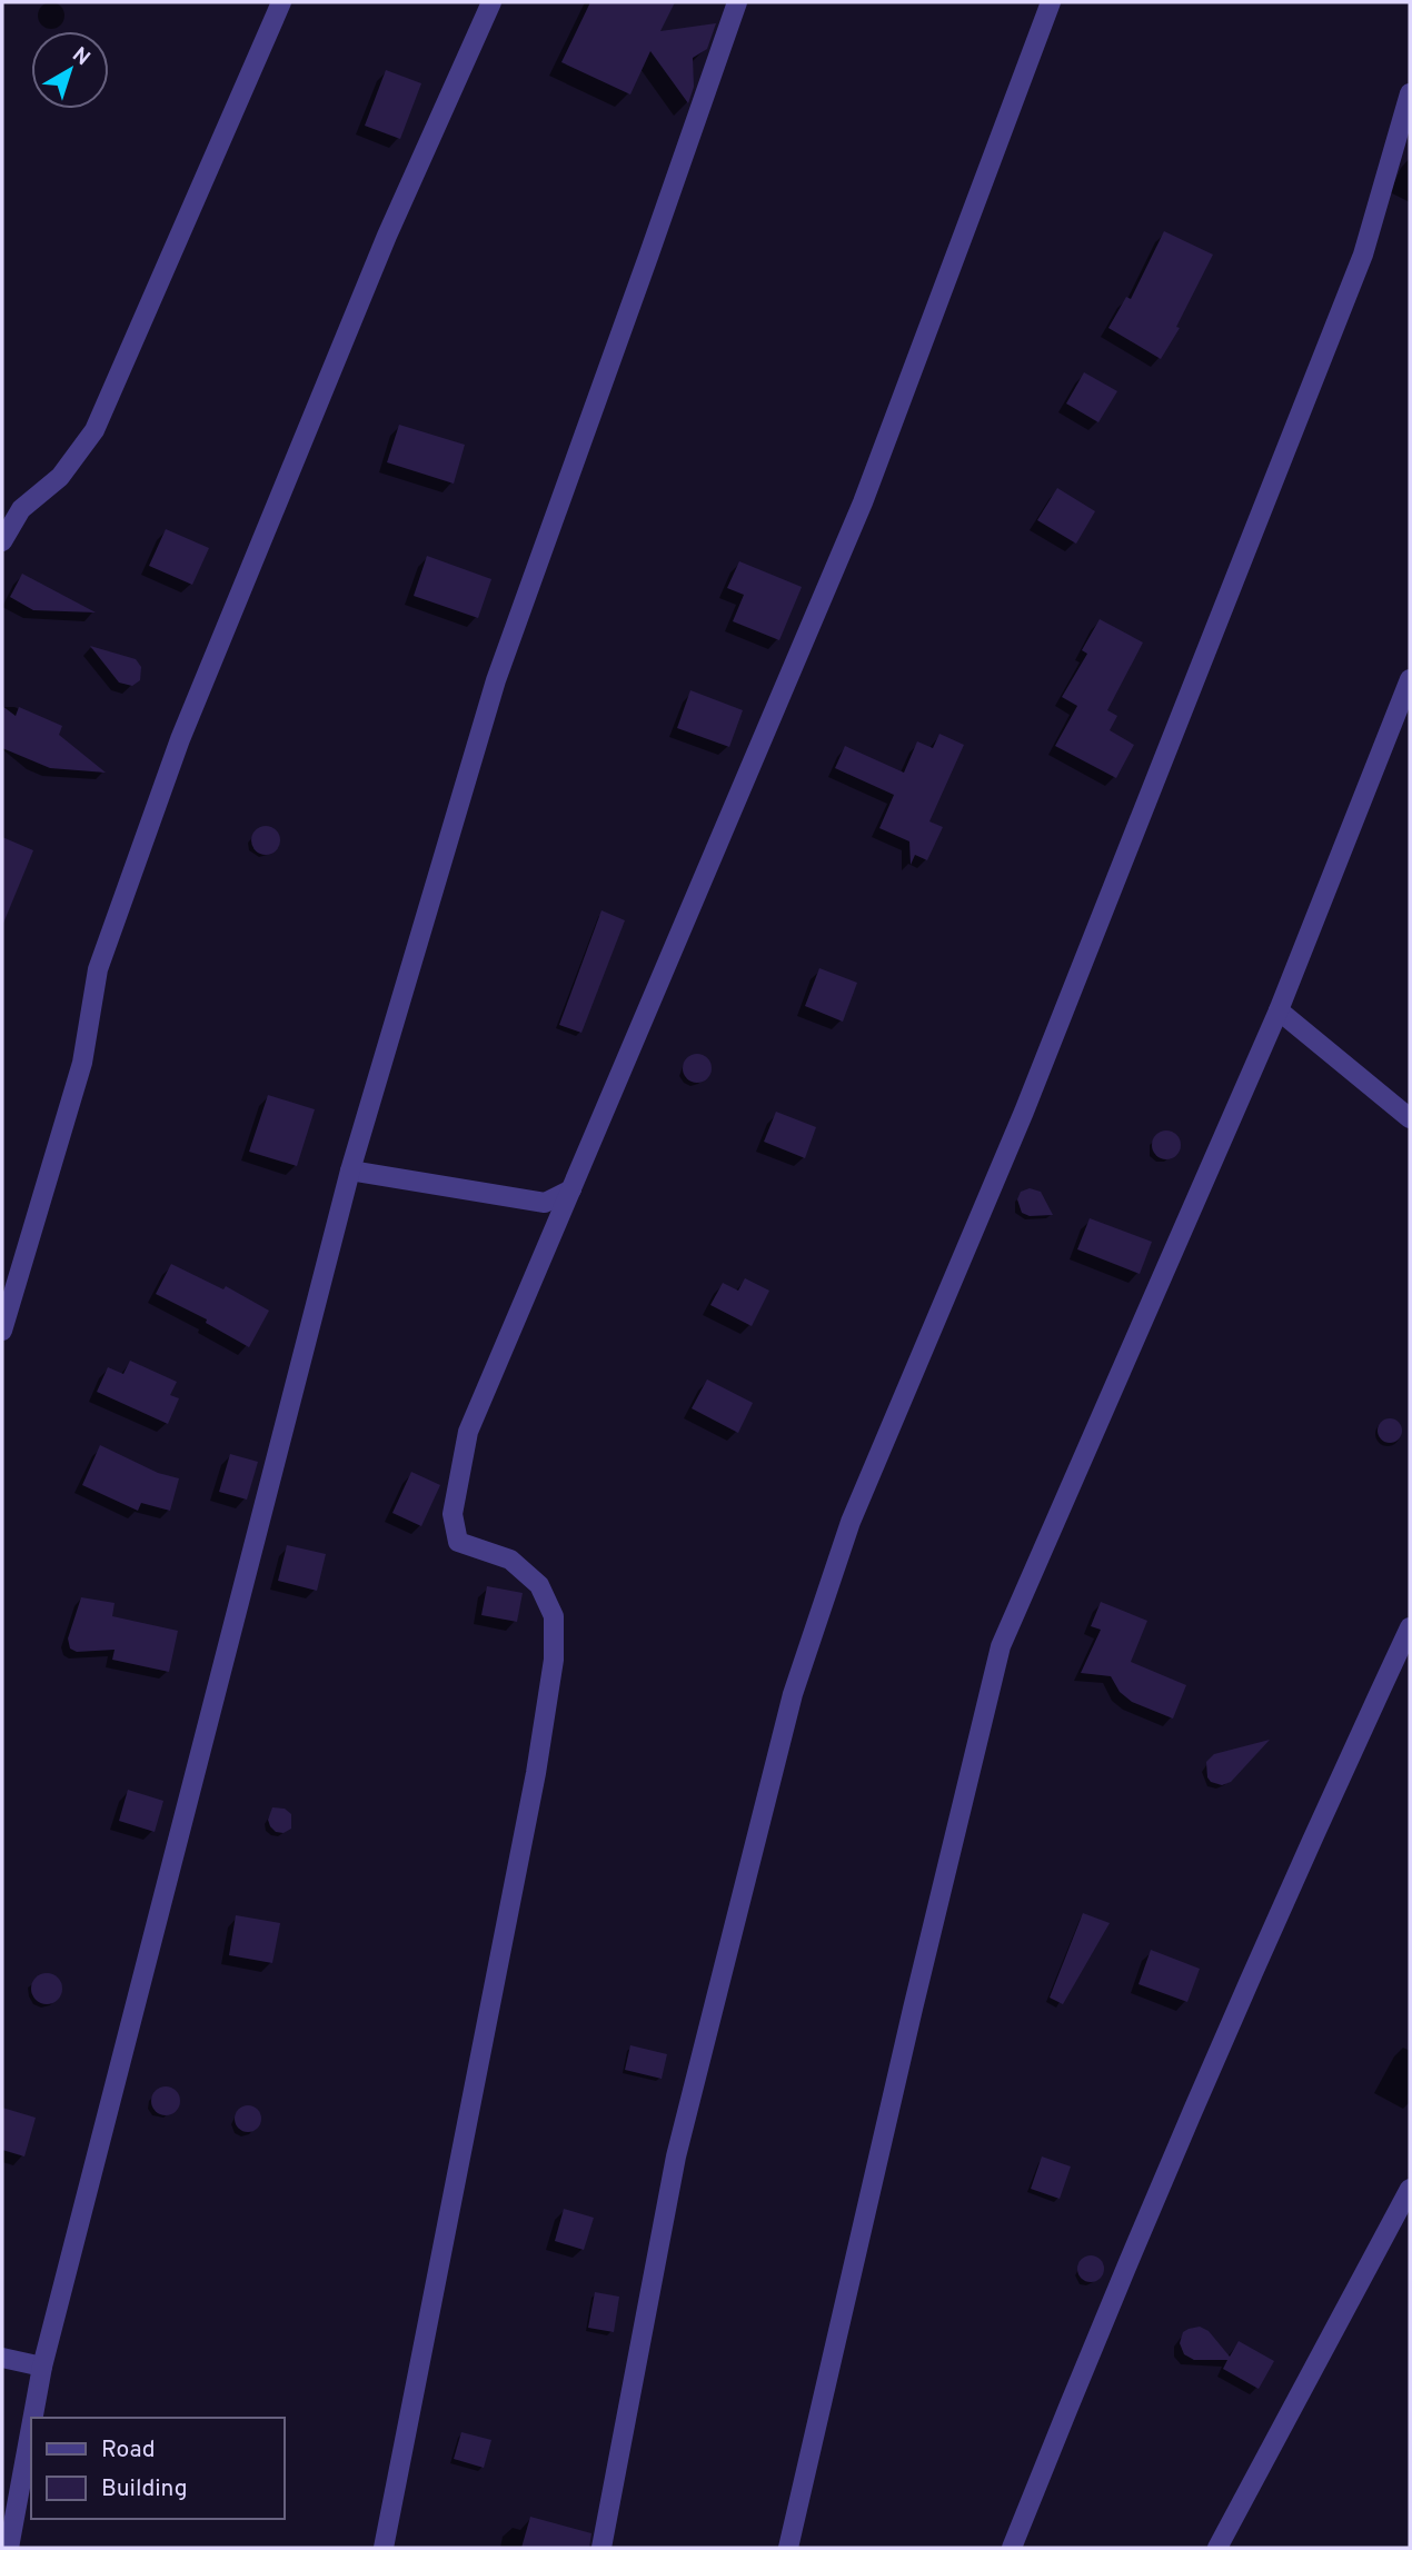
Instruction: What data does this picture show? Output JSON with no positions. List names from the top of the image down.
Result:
{
  "legend": ["Road", "Building"],
  "north": "top right"
}
